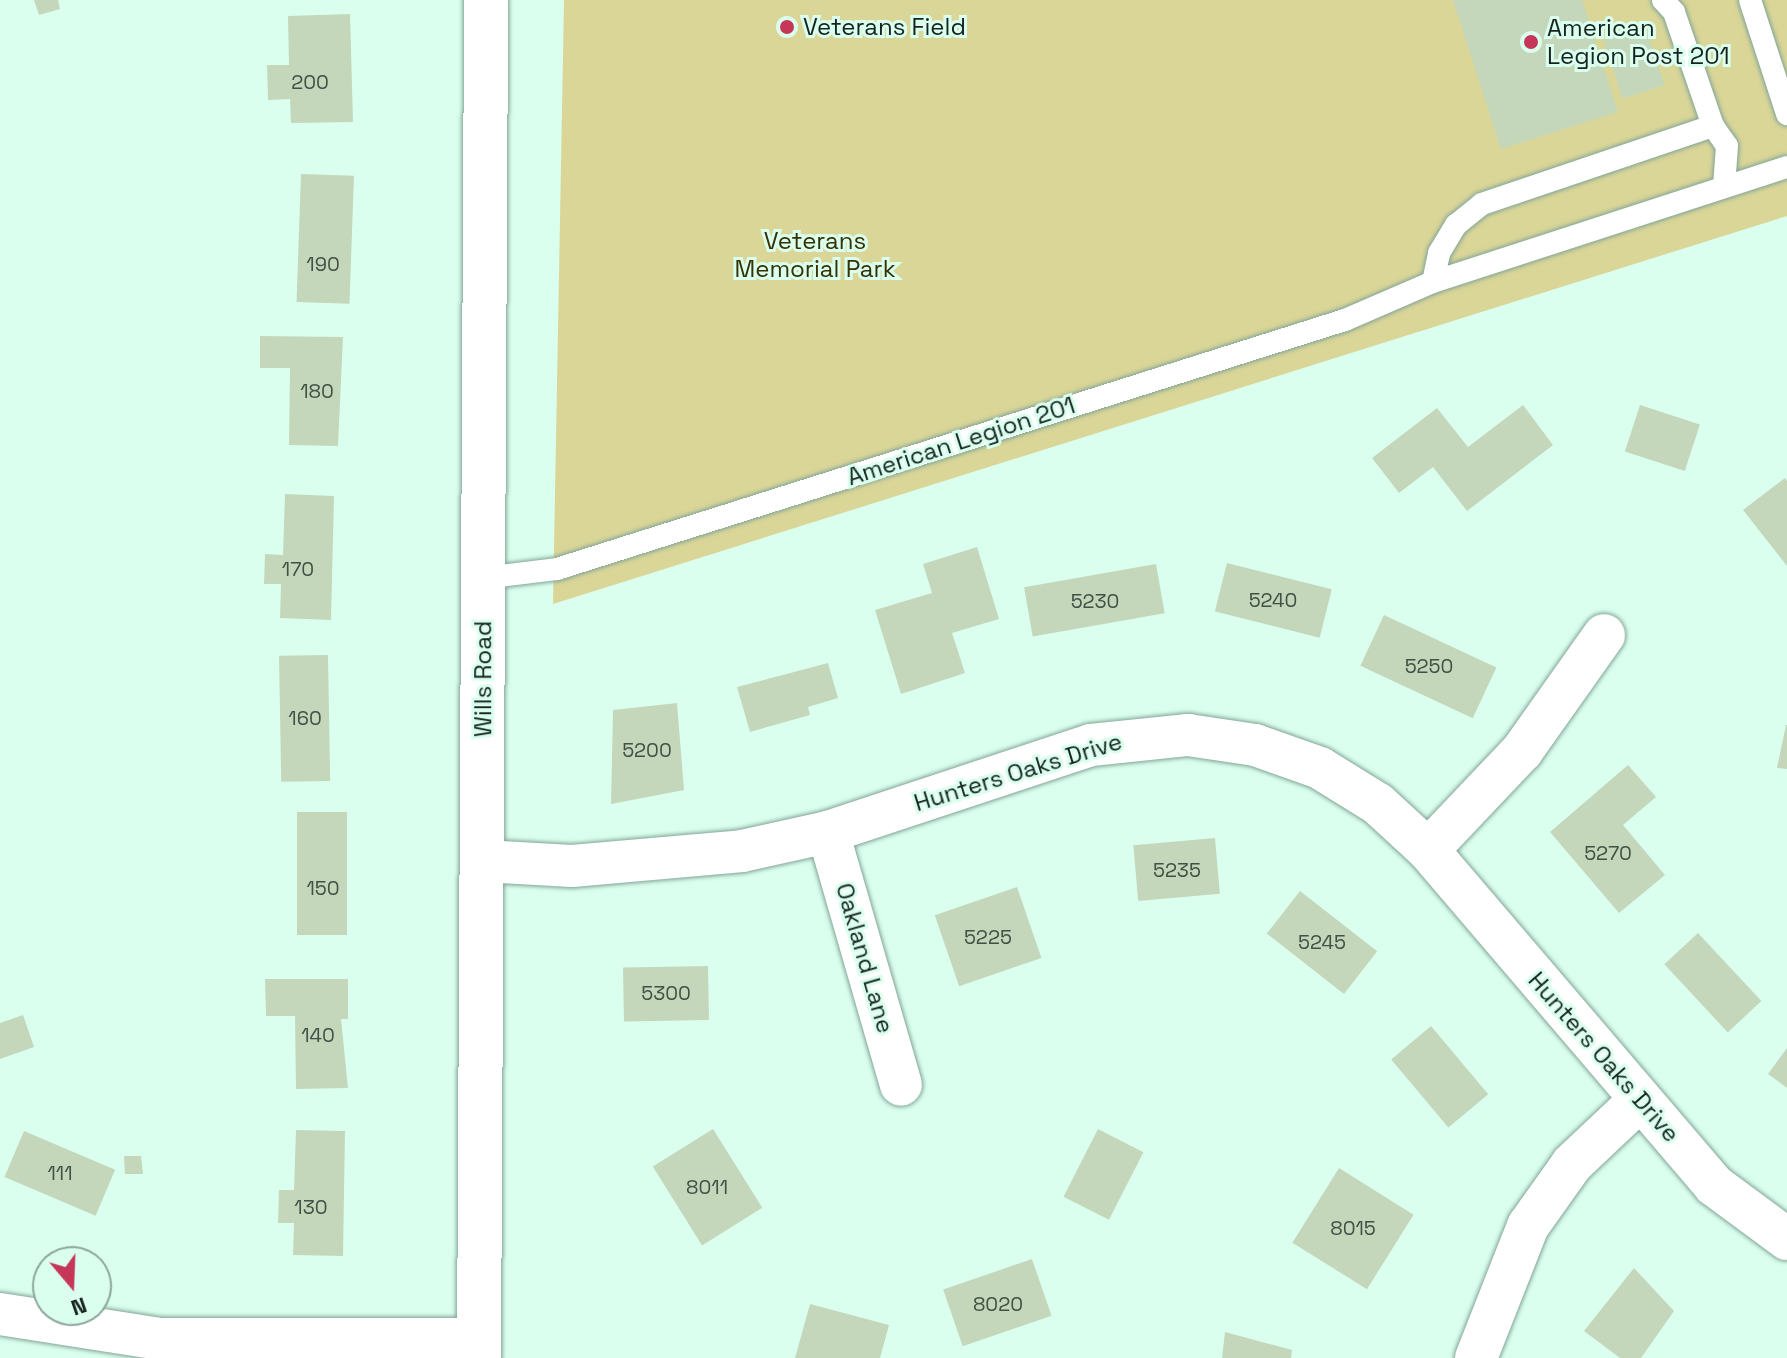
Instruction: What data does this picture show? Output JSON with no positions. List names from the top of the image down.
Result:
{
  "streets": {
    "street": ["Wills Road", "Hunters Oaks Drive", "Oakland Lane"],
    "lane": ["American Legion 201"]
  },
  "crossings": [
    ["American Legion 201", "Wills Road"],
    ["Wills Road", "Hunters Oaks Drive"],
    ["Hunters Oaks Drive", "Oakland Lane"]
  ],
  "parks": ["Veterans Memorial Park"],
  "places": ["Veterans Field", "American Legion Post 201"],
  "house_numbers": [
    "200",
    "190",
    "180",
    "170",
    "5240",
    "5230",
    "5250",
    "160",
    "5200",
    "5270",
    "5235",
    "150",
    "5225",
    "5245",
    "5300",
    "140",
    "111",
    "8011",
    "130",
    "8015",
    "8020"
  ],
  "north": "bottom"
}
